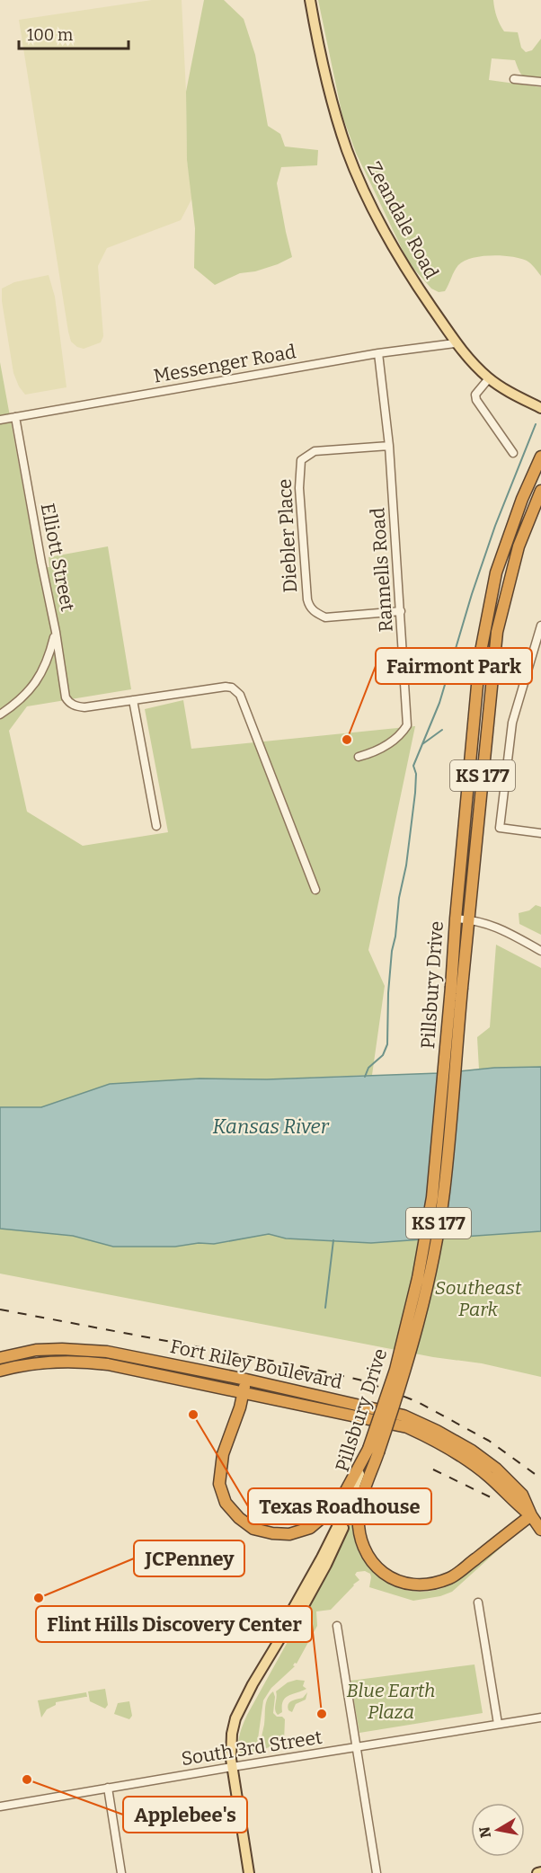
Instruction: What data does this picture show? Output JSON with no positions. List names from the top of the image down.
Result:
{
  "streets": {
    "highway": ["KS 177", "Pillsbury Drive", "Fort Riley Boulevard"],
    "main road": ["Zeandale Road"],
    "street": [
      "Messenger Road",
      "Diebler Place",
      "Elliott Street",
      "Rannells Road",
      "South 3rd Street"
    ]
  },
  "crossings": [
    ["Zeandale Road", "Messenger Road"],
    ["Messenger Road", "Elliott Street"],
    ["Messenger Road", "Rannells Road"],
    ["Diebler Place", "Rannells Road"],
    ["KS 177", "Pillsbury Drive"],
    ["KS 177", "Fort Riley Boulevard"],
    ["Pillsbury Drive", "South 3rd Street"]
  ],
  "water": ["Kansas River"],
  "parks": ["Southeast Park", "Blue Earth Plaza"],
  "places": [
    "Fairmont Park",
    "Texas Roadhouse",
    "JCPenney",
    "Flint Hills Discovery Center",
    "Applebee's"
  ],
  "scale_bar": "100 m",
  "north": "left"
}
